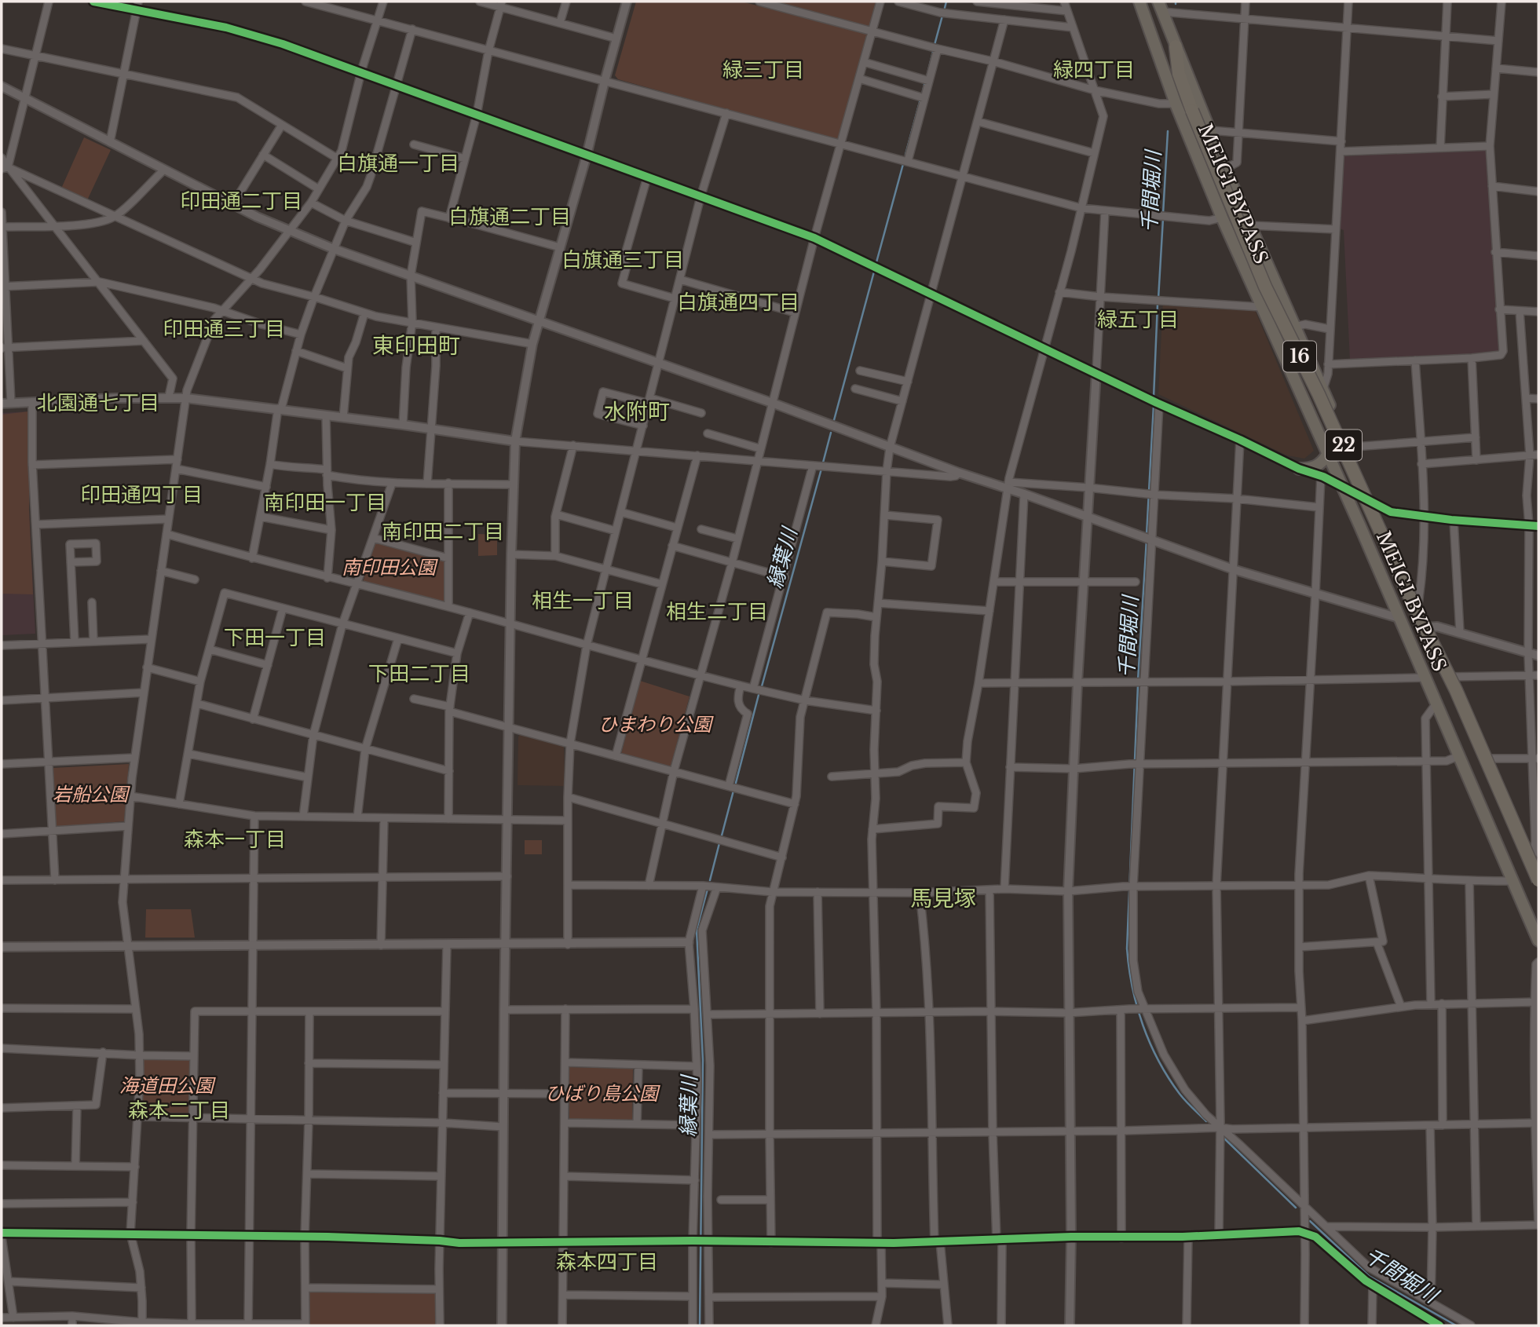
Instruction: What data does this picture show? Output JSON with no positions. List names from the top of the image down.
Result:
{
  "streets": {
    "highway": ["MEIGI BYPASS", "16", "22"]
  },
  "crossings": [
    ["MEIGI BYPASS", "16"]
  ],
  "districts": [
    "緑三丁目",
    "緑四丁目",
    "白旗通一丁目",
    "印田通二丁目",
    "白旗通二丁目",
    "白旗通三丁目",
    "白旗通四丁目",
    "緑五丁目",
    "印田通三丁目",
    "東印田町",
    "北園通七丁目",
    "水附町",
    "印田通四丁目",
    "南印田一丁目",
    "南印田二丁目",
    "相生一丁目",
    "相生二丁目",
    "下田一丁目",
    "下田二丁目",
    "森本一丁目",
    "馬見塚",
    "森本二丁目",
    "森本四丁目"
  ],
  "water": ["千間堀川", "縁葉川"],
  "parks": [
    "南印田公園",
    "ひまわり公園",
    "岩船公園",
    "海道田公園",
    "ひばり島公園"
  ]
}
